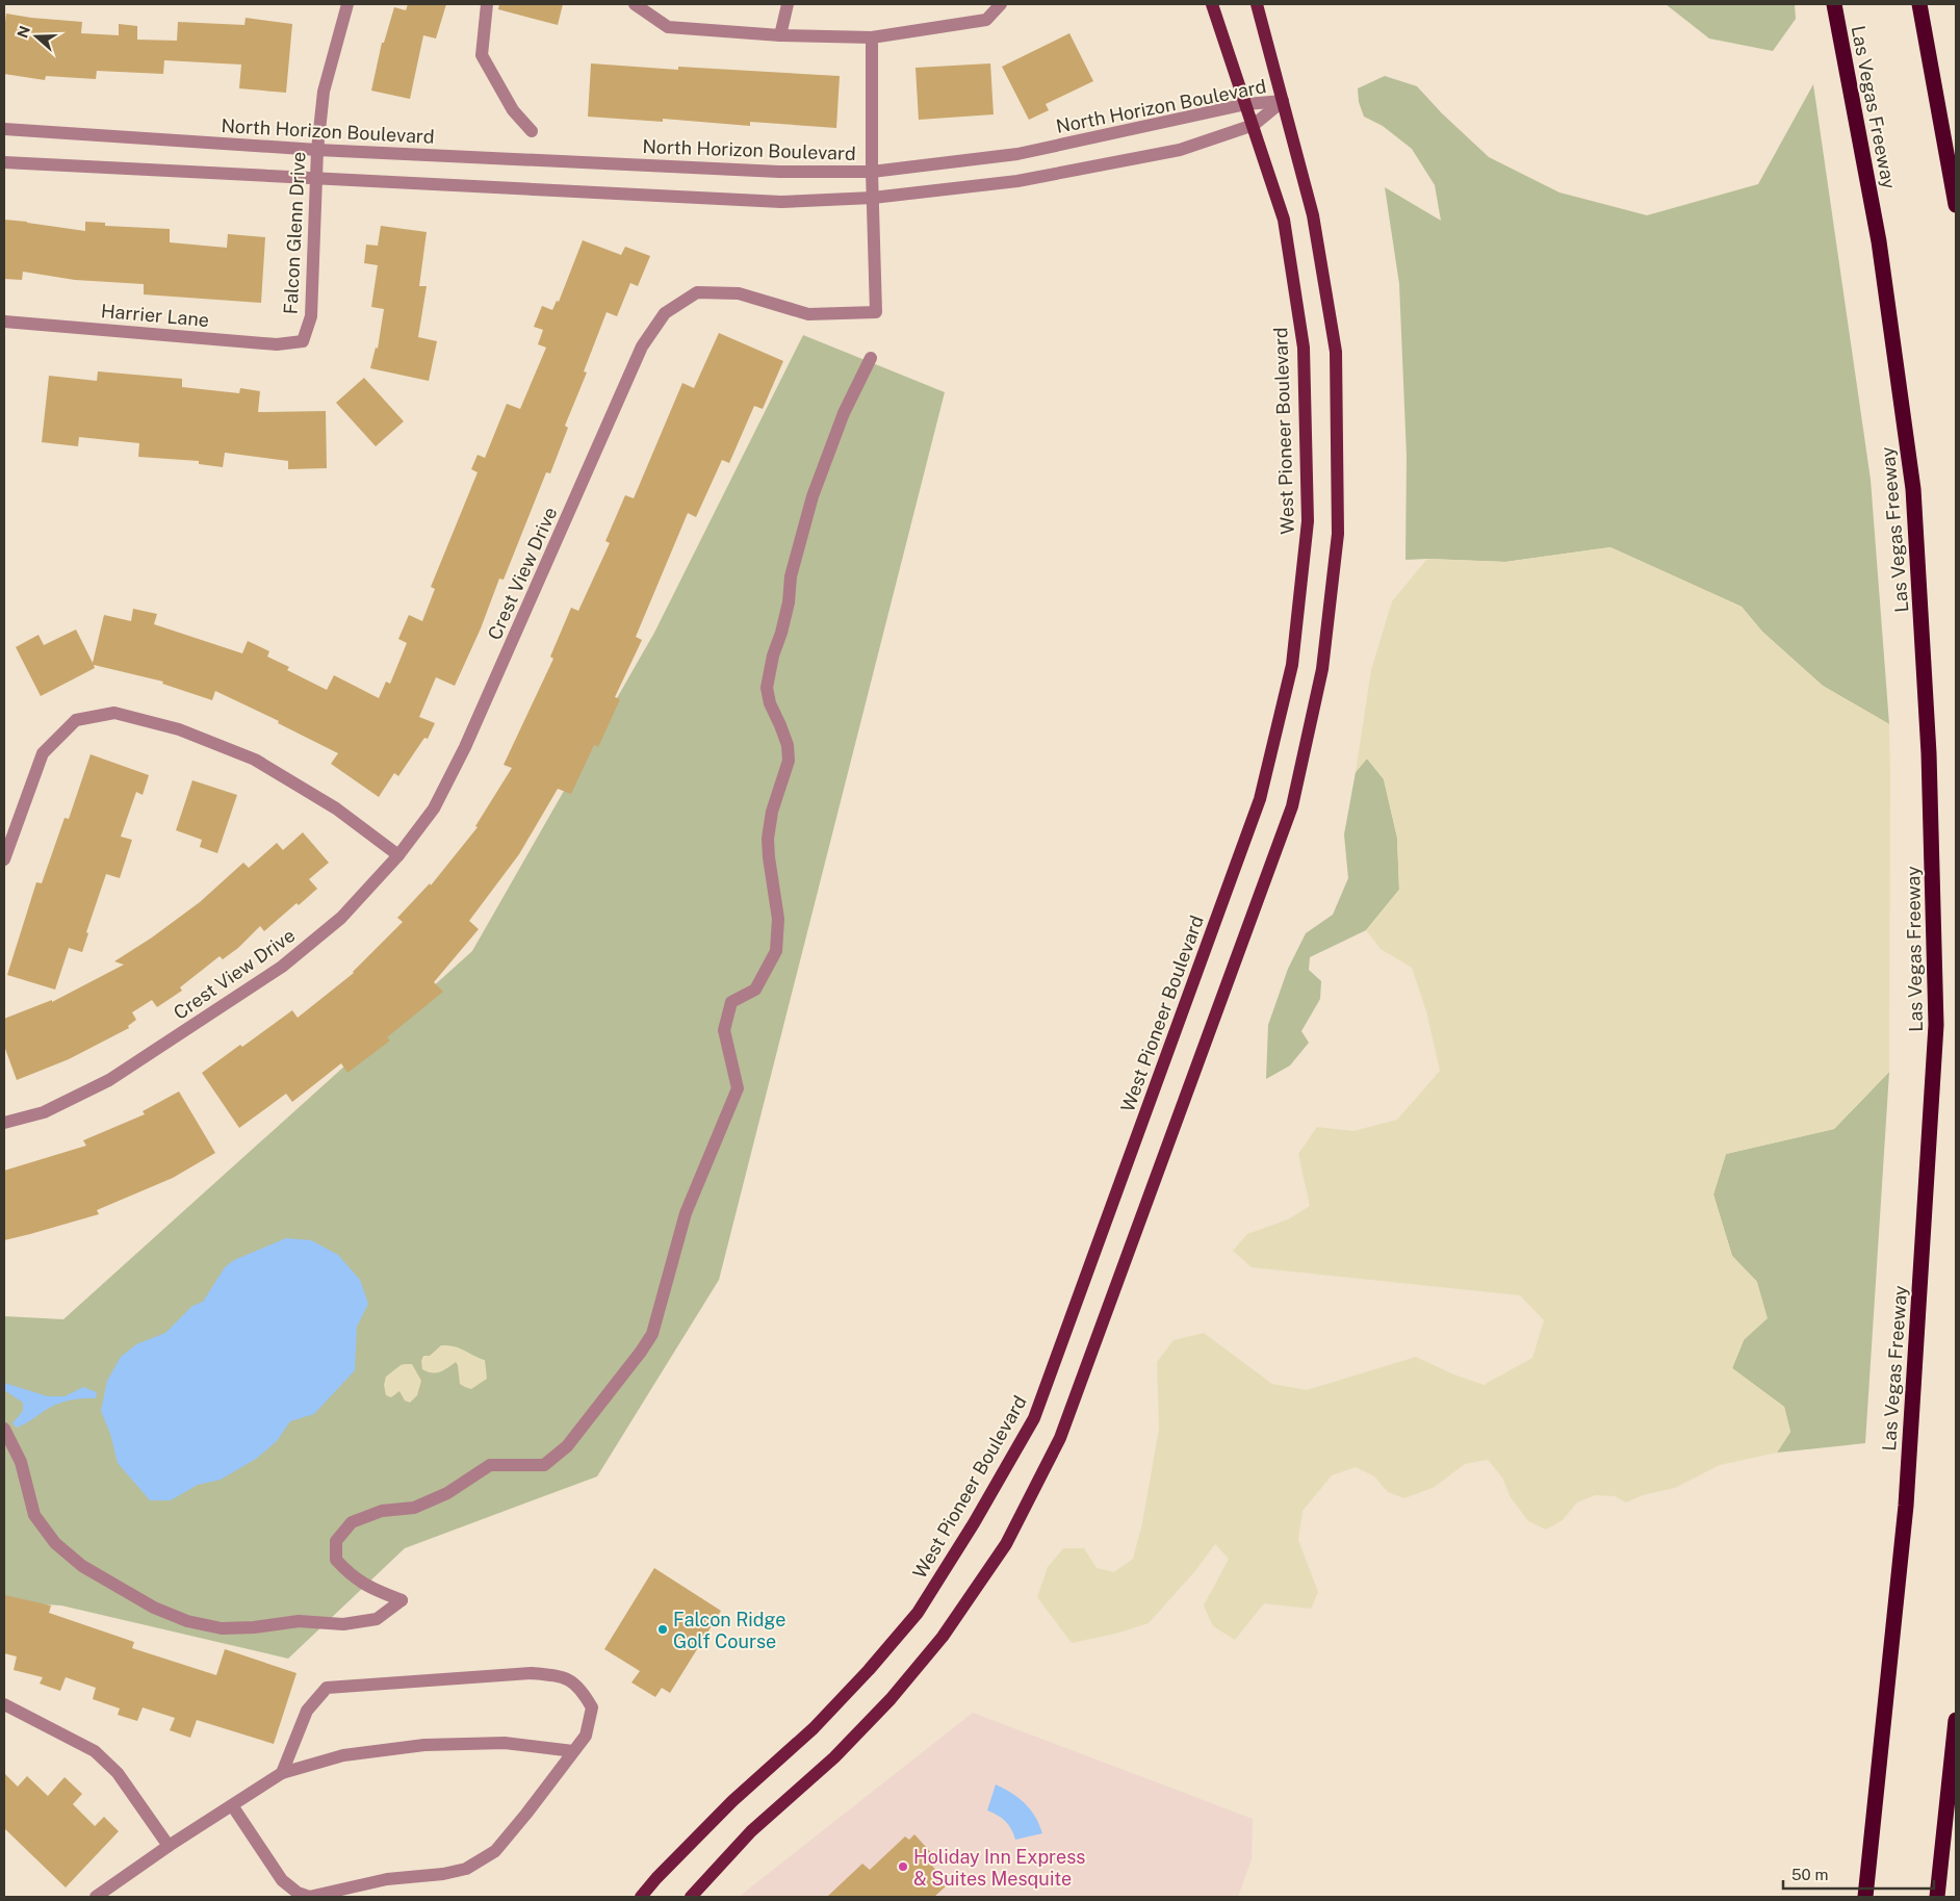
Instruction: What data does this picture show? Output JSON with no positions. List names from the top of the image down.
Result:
{
  "streets": {
    "highway": ["Las Vegas Freeway"],
    "main road": ["West Pioneer Boulevard"],
    "street": [
      "North Horizon Boulevard",
      "Falcon Glenn Drive",
      "Harrier Lane",
      "Crest View Drive"
    ]
  },
  "crossings": [
    ["North Horizon Boulevard", "Falcon Glenn Drive"],
    ["North Horizon Boulevard", "West Pioneer Boulevard"],
    ["North Horizon Boulevard", "Crest View Drive"],
    ["Falcon Glenn Drive", "Harrier Lane"]
  ],
  "places": ["Falcon Ridge Golf Course", "Holiday Inn Express & Suites Mesquite"],
  "scale_bar": "50 m",
  "north": "left"
}
